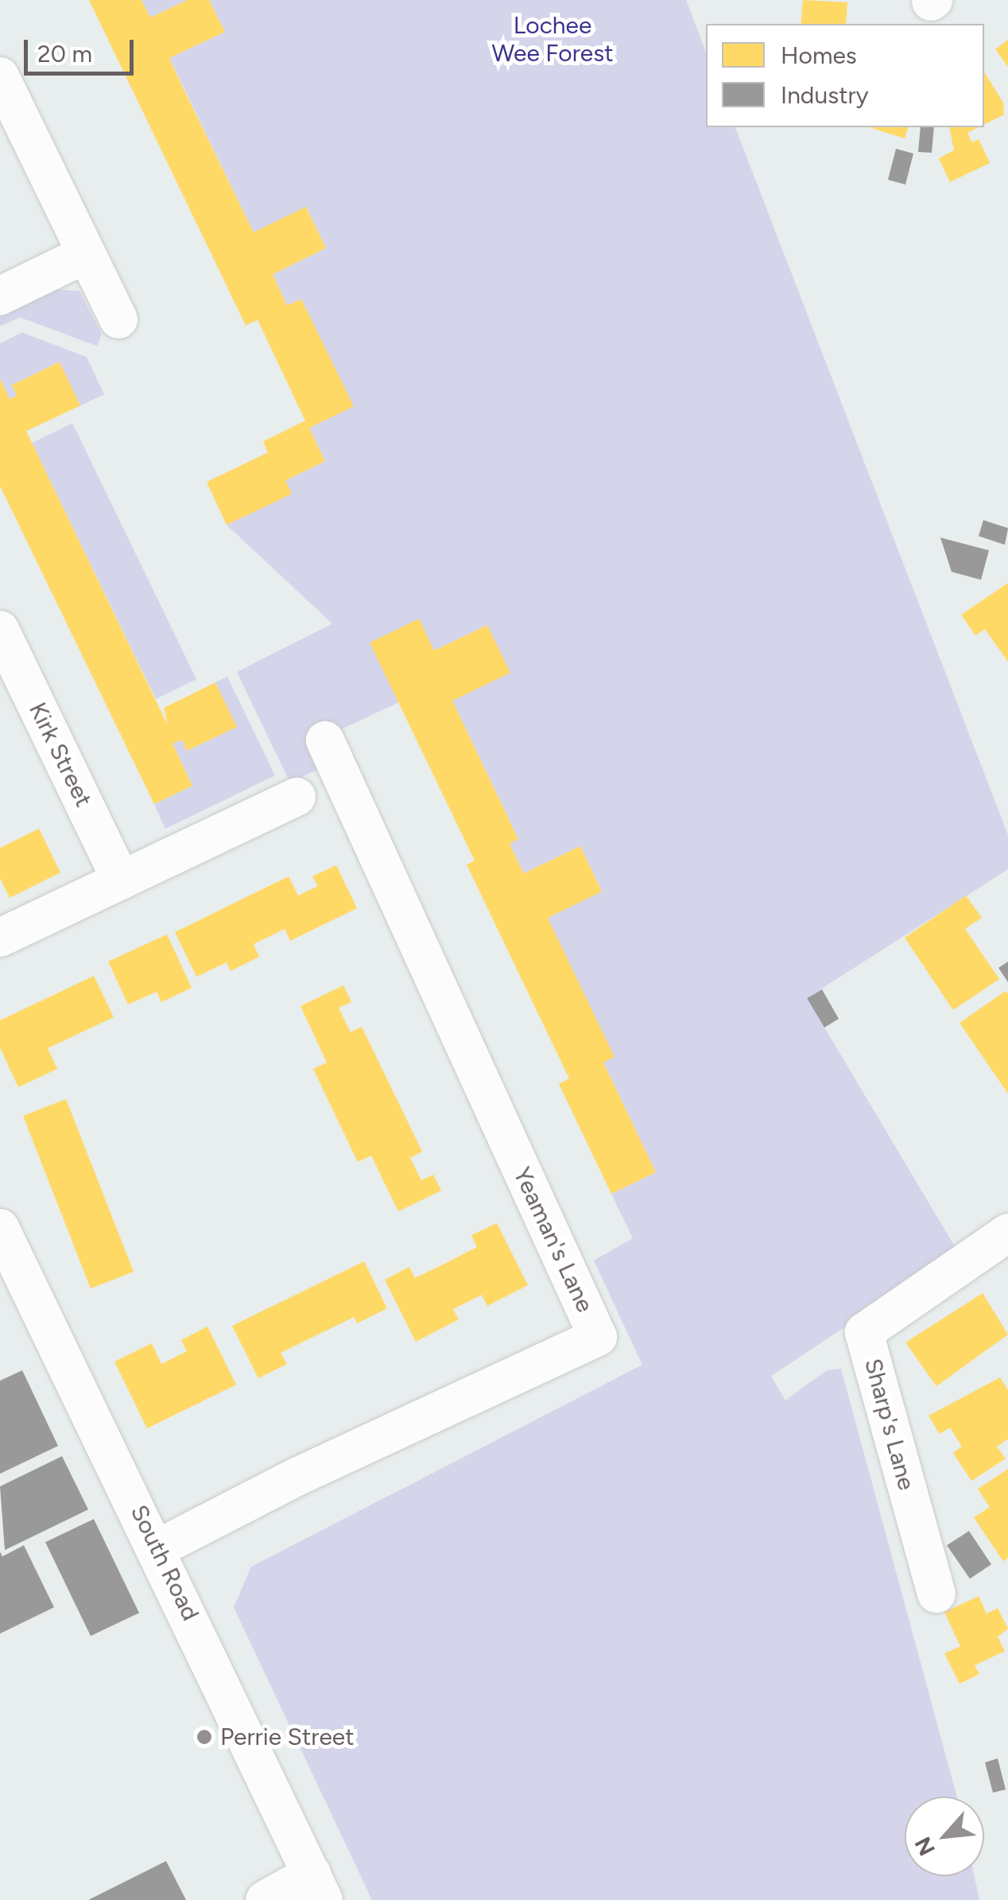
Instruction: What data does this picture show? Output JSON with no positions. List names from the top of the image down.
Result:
{
  "streets": {
    "street": [
      "Kirk Street",
      "Yeaman's Lane",
      "Sharp's Lane",
      "South Road"
    ]
  },
  "crossings": [
    ["Yeaman's Lane", "South Road"]
  ],
  "parks": ["Lochee Wee Forest"],
  "places": ["Perrie Street"],
  "legend": ["Homes", "Industry"],
  "scale_bar": "20 m",
  "north": "bottom left"
}
